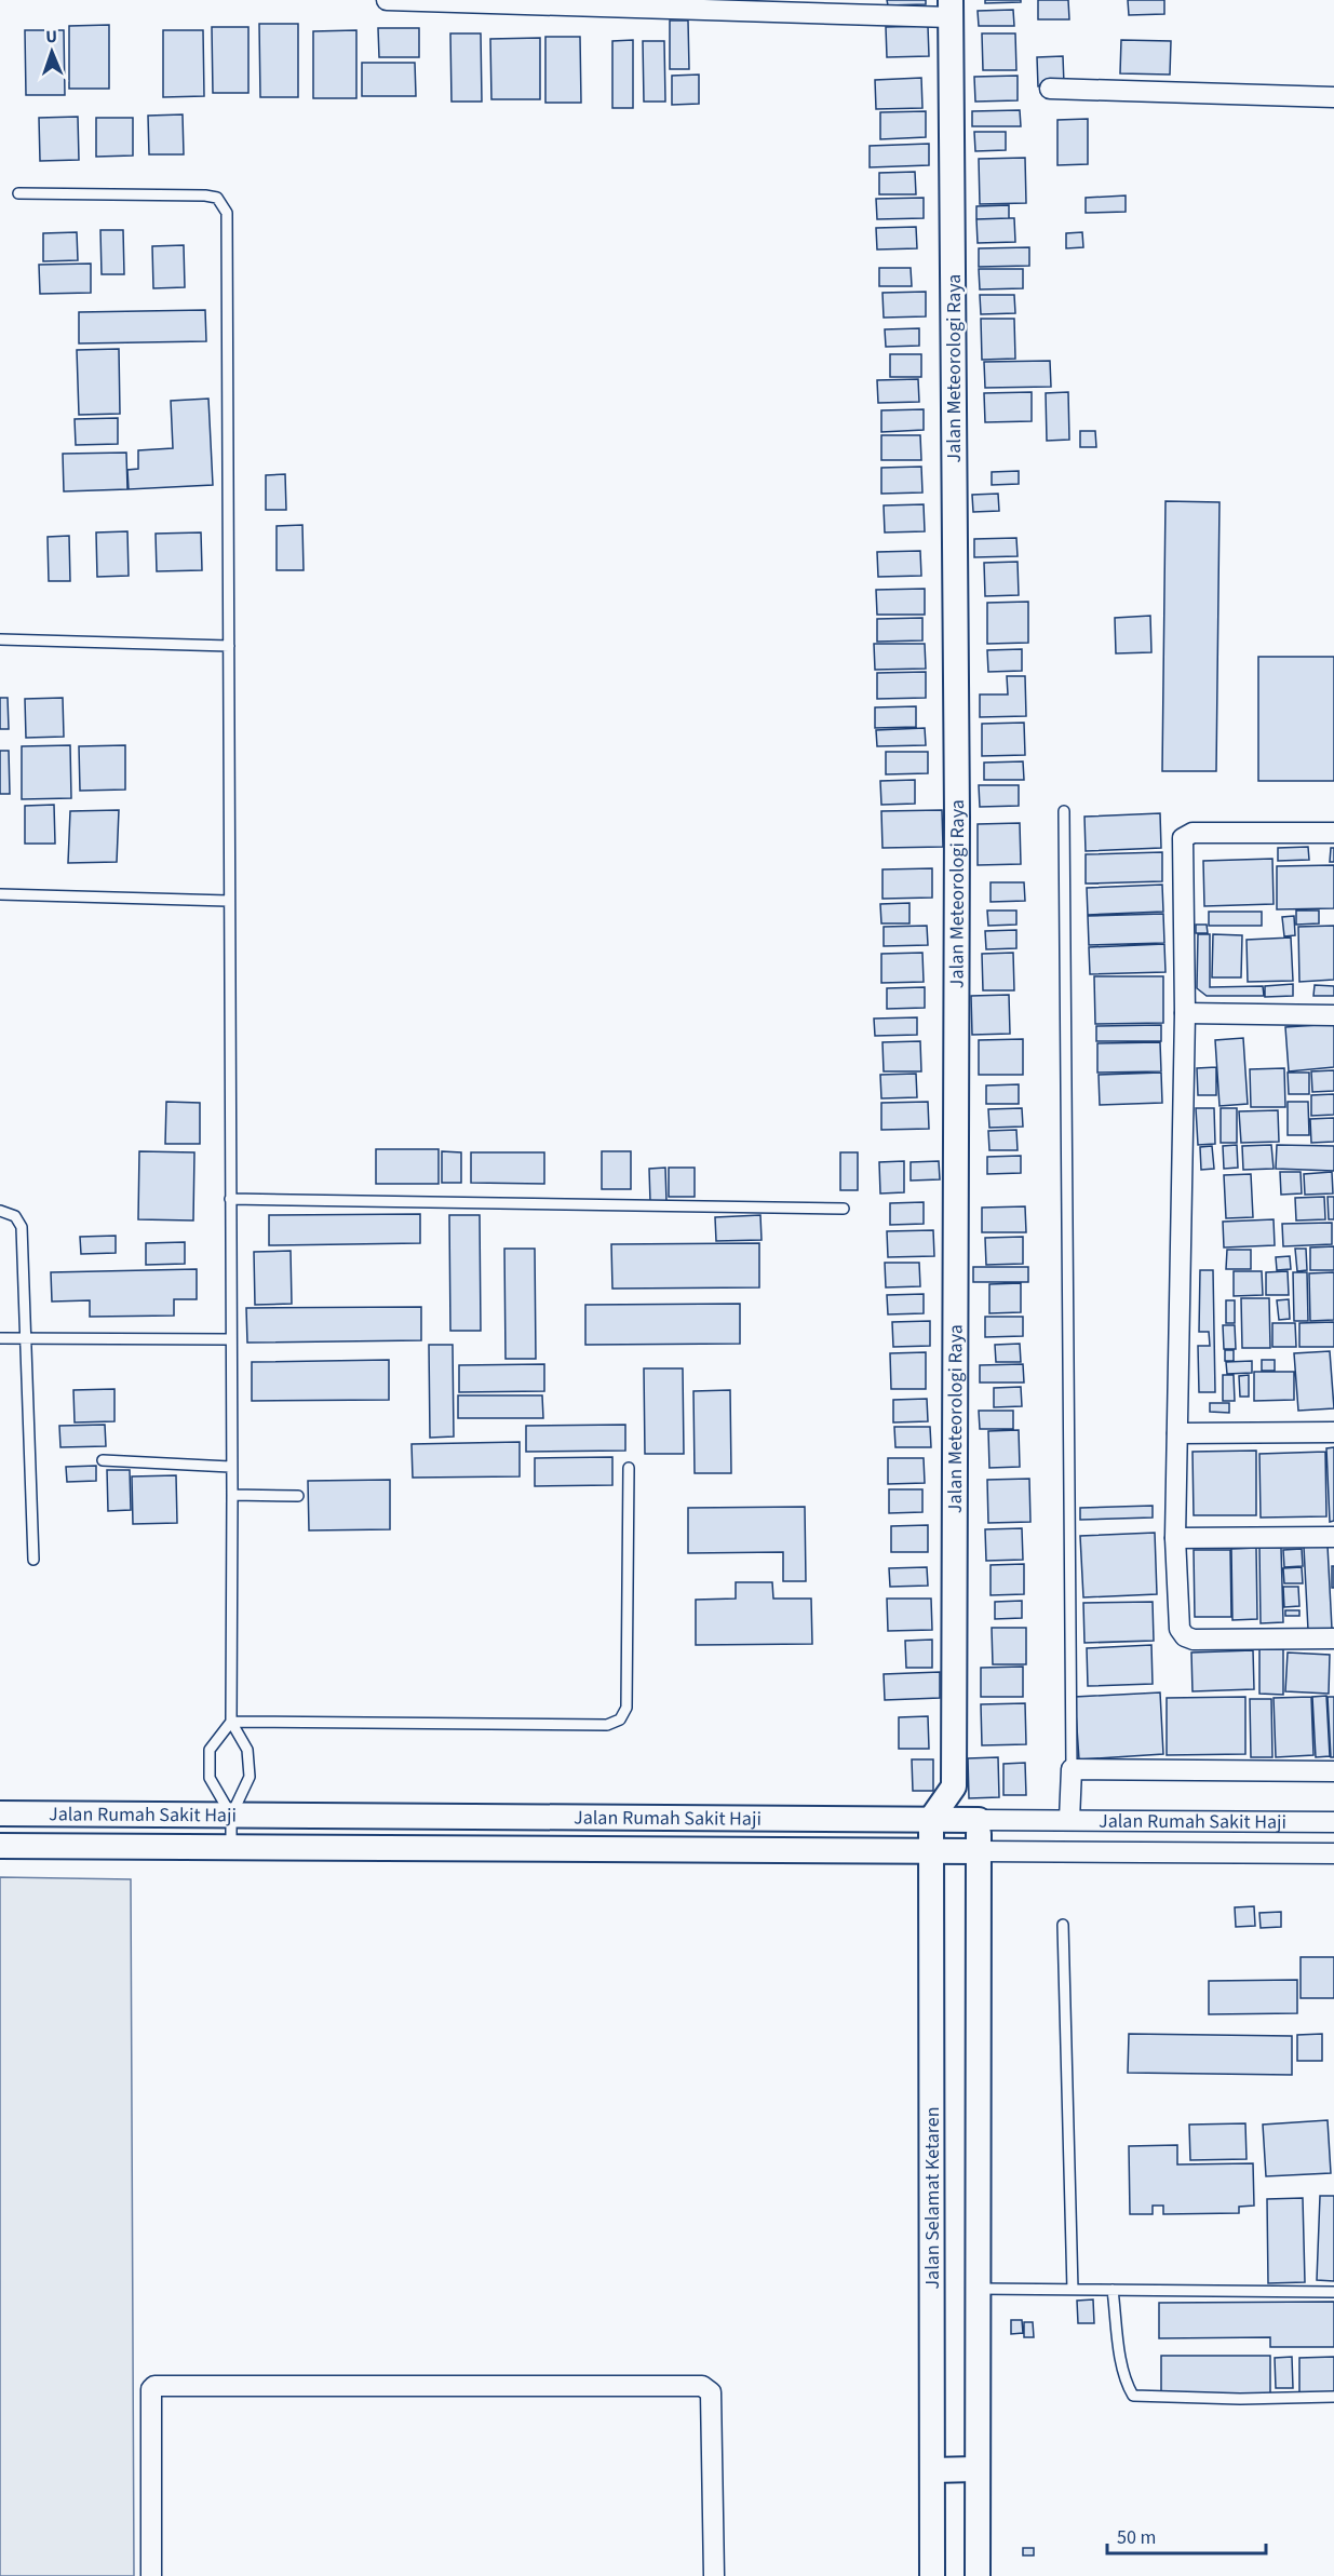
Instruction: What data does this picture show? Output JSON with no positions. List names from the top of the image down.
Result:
{
  "streets": {
    "street": ["Jalan Meteorologi Raya", "Jalan Rumah Sakit Haji", "Jalan Selamat Ketaren"]
  },
  "crossings": [
    ["Jalan Rumah Sakit Haji", "Jalan Selamat Ketaren"]
  ],
  "scale_bar": "50 m",
  "north": "top"
}
